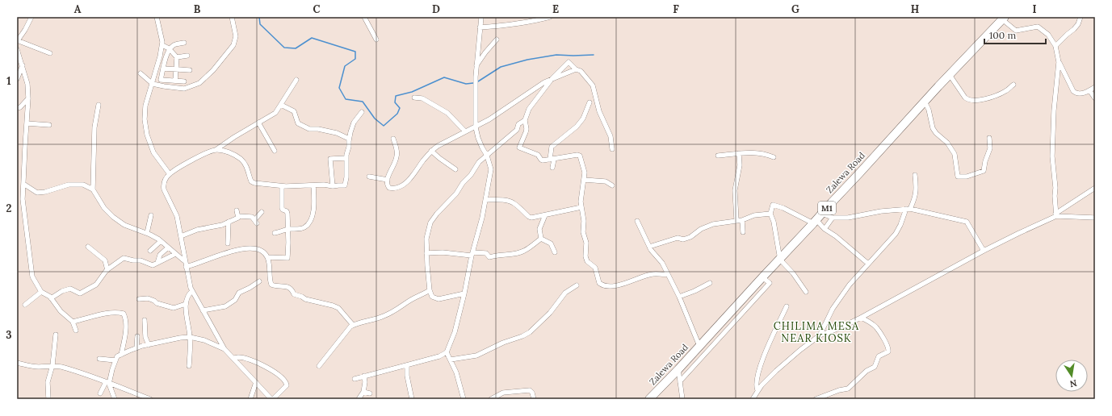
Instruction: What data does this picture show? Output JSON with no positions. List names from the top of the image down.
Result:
{
  "streets": {
    "highway": ["Zalewa Road", "M1"]
  },
  "districts": ["CHILIMA MESA NEAR KIOSK"],
  "scale_bar": "100 m",
  "north": "bottom",
  "grid": {
    "columns": [
      "A",
      "B",
      "C",
      "D",
      "E",
      "F",
      "G",
      "H",
      "I"
    ],
    "rows": ["1", "2", "3"]
  }
}
